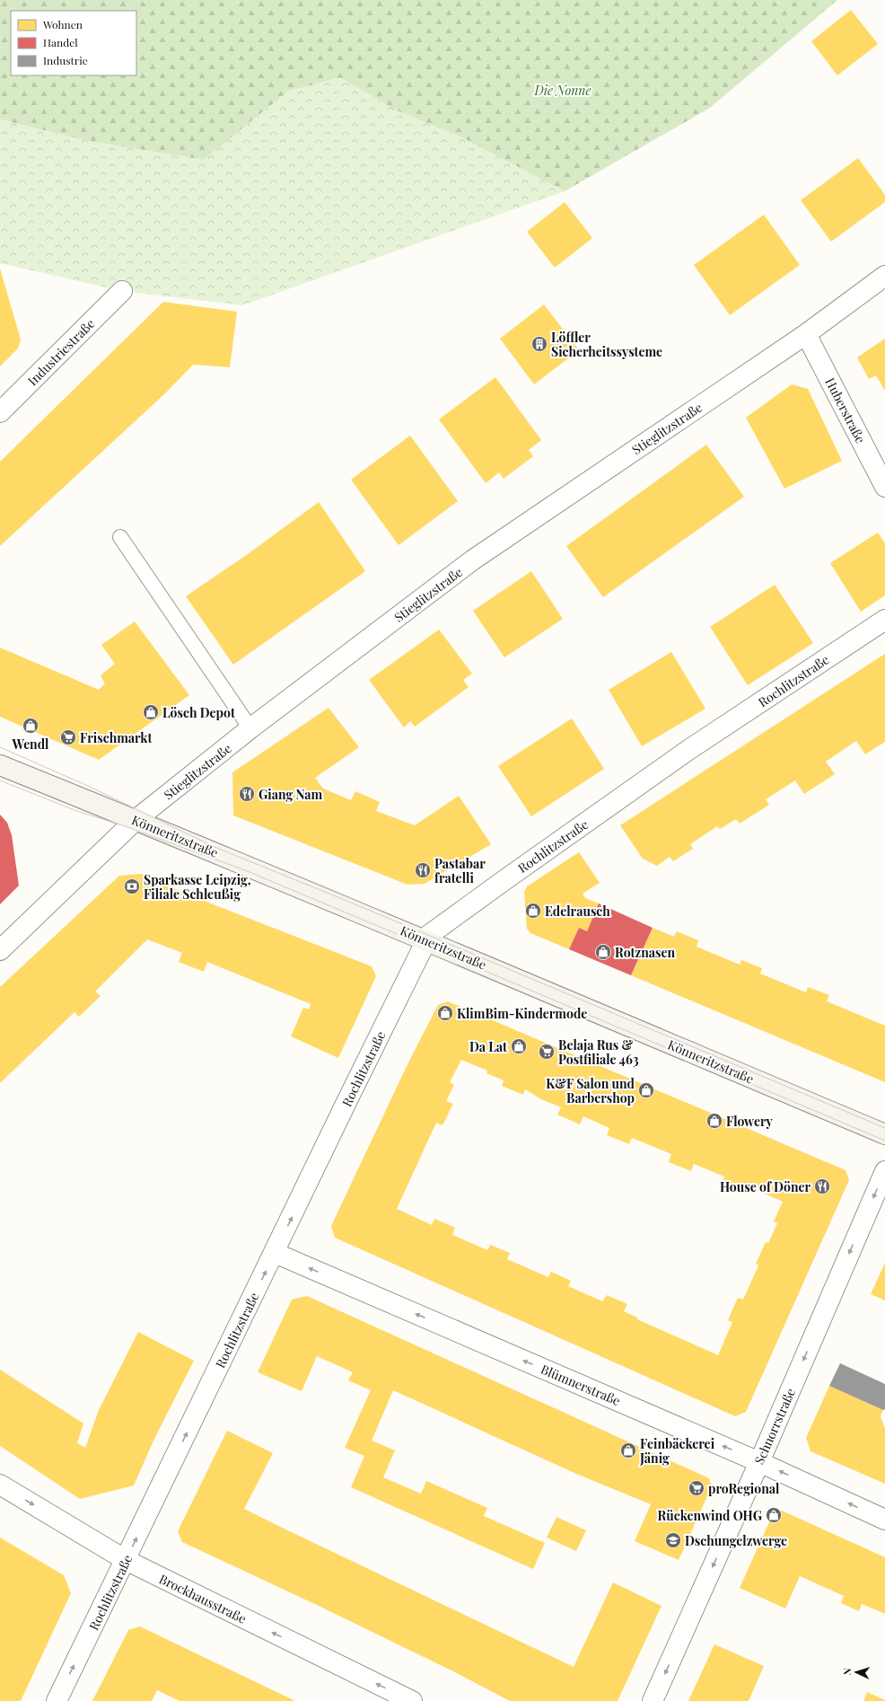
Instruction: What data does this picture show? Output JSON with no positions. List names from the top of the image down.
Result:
{
  "streets": {
    "main road": ["Könneritzstraße"],
    "street": [
      "Industriestraße",
      "Huberstraße",
      "Stieglitzstraße",
      "Rochlitzstraße",
      "Blümnerstraße",
      "Schnorrstraße",
      "Brockhausstraße"
    ]
  },
  "crossings": [
    ["Huberstraße", "Stieglitzstraße"],
    ["Stieglitzstraße", "Könneritzstraße"],
    ["Rochlitzstraße", "Könneritzstraße"],
    ["Rochlitzstraße", "Blümnerstraße"],
    ["Rochlitzstraße", "Brockhausstraße"],
    ["Blümnerstraße", "Schnorrstraße"]
  ],
  "one_way": ["Rochlitzstraße", "Blümnerstraße", "Schnorrstraße"],
  "parks": ["Die Nonne"],
  "places": {
    "building": ["Löffler Sicherheitssysteme"],
    "shop": [
      "Lösch Depot",
      "Wendl",
      "Edelrausch",
      "Rotznasen",
      "KlimBim-Kindermode",
      "Da Lat",
      "K&F Salon und Barbershop",
      "Flowery",
      "Feinbäckerei Jänig",
      "Rückenwind OHG"
    ],
    "supermarket": ["Frischmarkt", "Belaja Rus & Postfiliale 463", "proRegional"],
    "restaurant": ["Giang Nam", "Pastabar fratelli", "House of Döner"],
    "bank": ["Sparkasse Leipzig, Filiale Schleußig"],
    "school or university": ["Dschungelzwerge"]
  },
  "legend": ["Wohnen", "Handel", "Industrie"],
  "north": "left"
}
